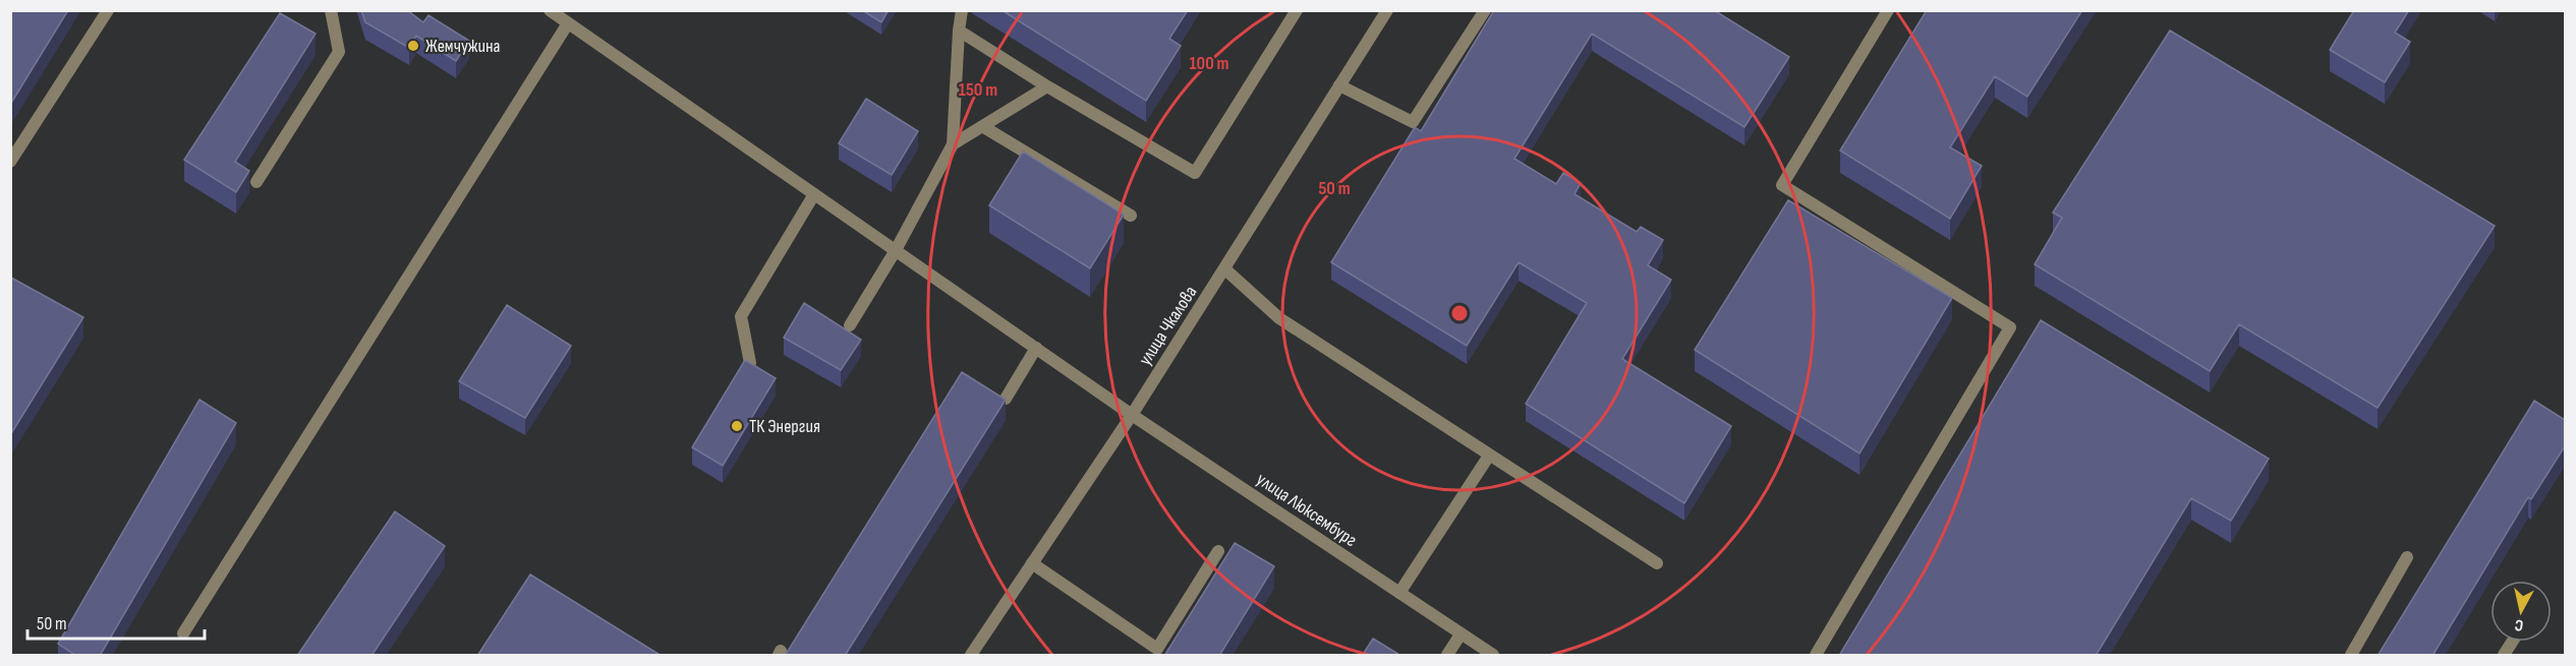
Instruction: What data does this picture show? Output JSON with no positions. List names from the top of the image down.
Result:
{
  "streets": {
    "street": ["улица Чкалова", "улица Люксембург"]
  },
  "crossings": [
    ["улица Чкалова", "улица Люксембург"]
  ],
  "places": ["Жемчужина", "ТК Энергия"],
  "scale_bar": "50 m",
  "north": "bottom",
  "rings": ["100 m", "150 m", "50 m"]
}
